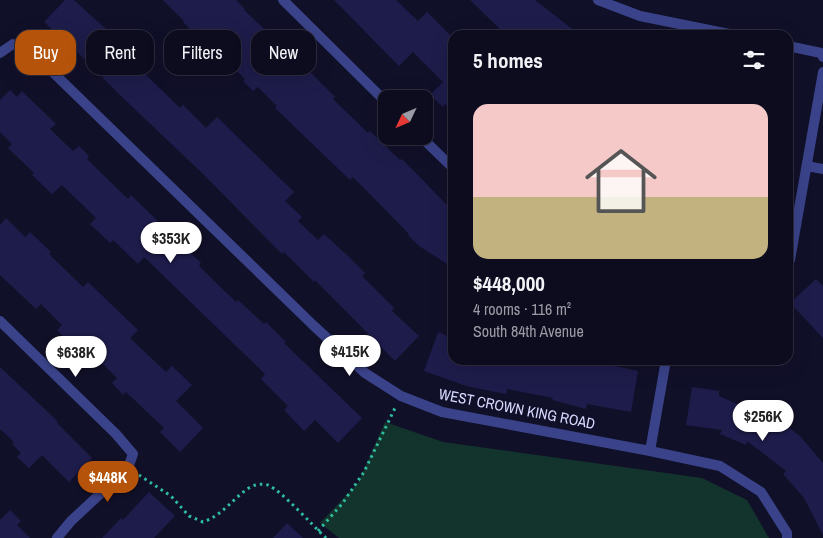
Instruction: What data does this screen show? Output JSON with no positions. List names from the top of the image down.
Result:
{
  "streets": {
    "street": ["WEST CROWN KING ROAD"]
  },
  "north": "bottom left",
  "page": {
    "chip": [
      "Buy",
      "Rent",
      "Filters",
      "New"
    ],
    "heading": "5 homes",
    "list": [
      {
        "name": "$448,000",
        "note": "4 rooms · 116 m² · South 84th Avenue"
      }
    ],
    "price": [
      "$353K",
      "$415K",
      "$638K",
      "$256K",
      "$448K"
    ]
  }
}
